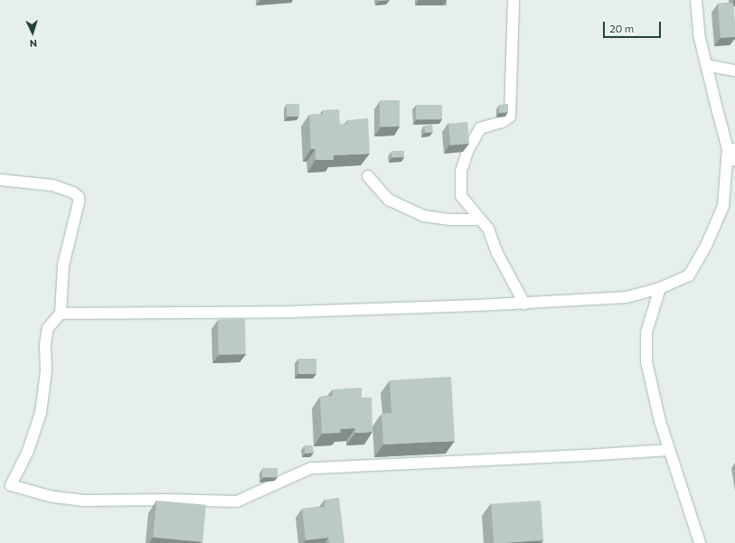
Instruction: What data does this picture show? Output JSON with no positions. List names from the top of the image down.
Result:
{
  "scale_bar": "20 m",
  "north": "bottom"
}
